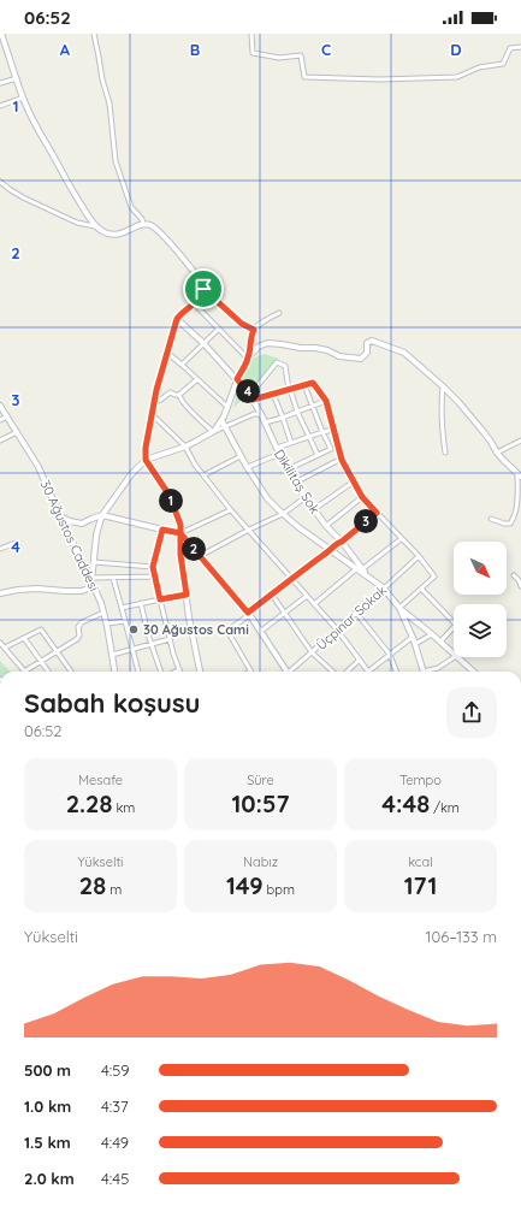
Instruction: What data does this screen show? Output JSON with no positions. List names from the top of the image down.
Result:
{
  "streets": {
    "street": ["Dikilitaş Sok", "30 Ağustos Caddesi", "Üçpınar Sokak"]
  },
  "places": ["30 Ağustos Cami"],
  "north": "bottom right",
  "page": {
    "status": "06:52",
    "pins": [
      "4",
      "1",
      "3",
      "2"
    ],
    "heading": ["Sabah koşusu", "06:52"],
    "stats": [
      ["Mesafe", "2.28 km"],
      ["Süre", "10:57"],
      ["Tempo", "4:48 /km"],
      ["Yükselti", "28 m"],
      ["Nabız", "149 bpm"],
      ["kcal", "171"]
    ],
    "chart": ["Yükselti", "106–133 m"],
    "list": [
      {
        "name": "500 m",
        "note": "4:59"
      },
      {
        "name": "1.0 km",
        "note": "4:37"
      },
      {
        "name": "1.5 km",
        "note": "4:49"
      },
      {
        "name": "2.0 km",
        "note": "4:45"
      }
    ]
  },
  "grid": {
    "columns": [
      "A",
      "B",
      "C",
      "D"
    ],
    "rows": [
      "1",
      "2",
      "3",
      "4"
    ]
  }
}
